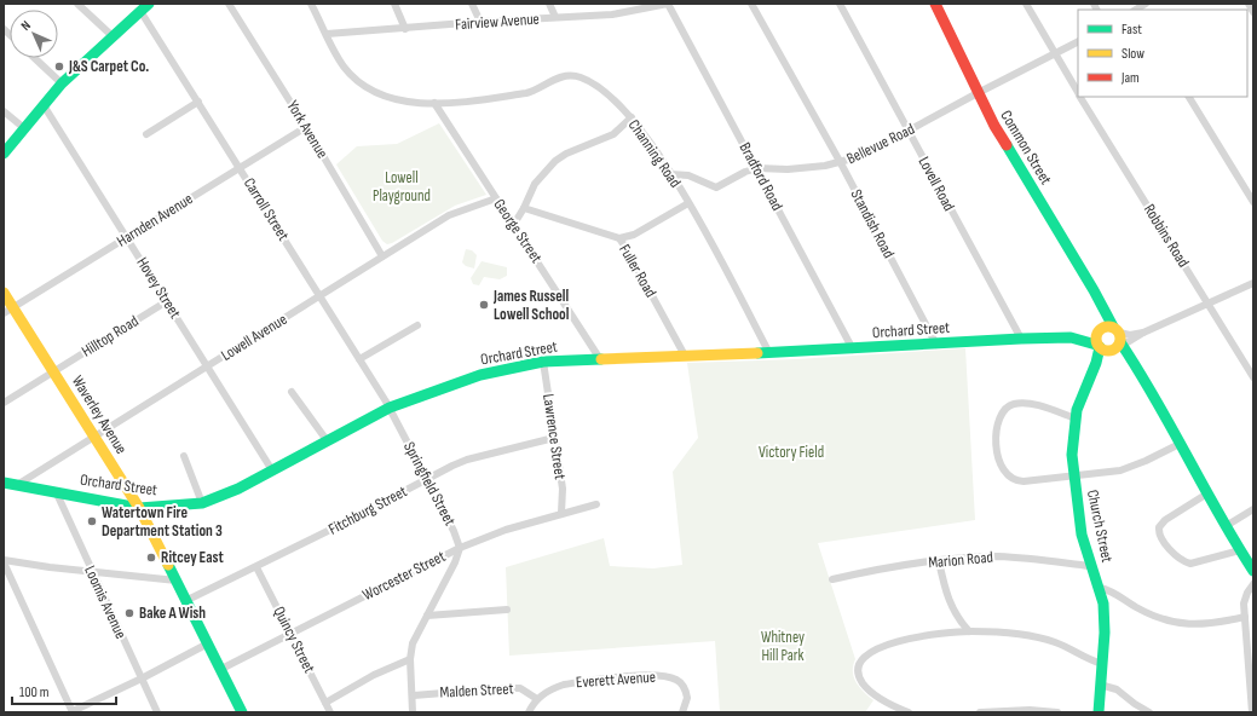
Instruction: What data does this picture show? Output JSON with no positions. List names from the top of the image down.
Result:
{
  "streets": {
    "main road": [
      "Common Street",
      "Orchard Street",
      "Waverley Avenue",
      "Church Street"
    ],
    "street": [
      "Fairview Avenue",
      "York Avenue",
      "Bellevue Road",
      "Channing Road",
      "Bradford Road",
      "Lovell Road",
      "Carroll Street",
      "Harnden Avenue",
      "Standish Road",
      "George Street",
      "Robbins Road",
      "Fuller Road",
      "Hovey Street",
      "Hilltop Road",
      "Lowell Avenue",
      "Lawrence Street",
      "Springfield Street",
      "Fitchburg Street",
      "Marion Road",
      "Worcester Street",
      "Loomis Avenue",
      "Quincy Street",
      "Everett Avenue",
      "Malden Street"
    ]
  },
  "crossings": [
    ["Fairview Avenue", "Channing Road"],
    ["Fairview Avenue", "Bradford Road"],
    ["York Avenue", "Harnden Avenue"],
    ["York Avenue", "Lowell Avenue"],
    ["Bellevue Road", "Common Street"],
    ["Bellevue Road", "Channing Road"],
    ["Bellevue Road", "Bradford Road"],
    ["Bellevue Road", "Lovell Road"],
    ["Bellevue Road", "Standish Road"],
    ["Bellevue Road", "Robbins Road"],
    ["Common Street", "Orchard Street"],
    ["Common Street", "Church Street"],
    ["Channing Road", "George Street"],
    ["Channing Road", "Orchard Street"],
    ["Bradford Road", "Orchard Street"],
    ["Lovell Road", "Orchard Street"],
    ["Carroll Street", "Harnden Avenue"],
    ["Carroll Street", "Orchard Street"],
    ["Carroll Street", "Lowell Avenue"],
    ["Carroll Street", "Springfield Street"],
    ["Harnden Avenue", "Hovey Street"],
    ["Harnden Avenue", "Waverley Avenue"],
    ["Standish Road", "Orchard Street"],
    ["George Street", "Orchard Street"],
    ["George Street", "Lowell Avenue"],
    ["Fuller Road", "Orchard Street"],
    ["Hovey Street", "Orchard Street"],
    ["Hovey Street", "Hilltop Road"],
    ["Hovey Street", "Lowell Avenue"],
    ["Orchard Street", "Lowell Avenue"],
    ["Orchard Street", "Waverley Avenue"],
    ["Orchard Street", "Lawrence Street"],
    ["Orchard Street", "Springfield Street"],
    ["Orchard Street", "Church Street"],
    ["Orchard Street", "Loomis Avenue"],
    ["Hilltop Road", "Waverley Avenue"],
    ["Lowell Avenue", "Waverley Avenue"],
    ["Waverley Avenue", "Fitchburg Street"],
    ["Waverley Avenue", "Worcester Street"],
    ["Lawrence Street", "Fitchburg Street"],
    ["Lawrence Street", "Worcester Street"],
    ["Springfield Street", "Fitchburg Street"],
    ["Springfield Street", "Worcester Street"],
    ["Fitchburg Street", "Quincy Street"],
    ["Church Street", "Marion Road"],
    ["Worcester Street", "Quincy Street"],
    ["Everett Avenue", "Malden Street"]
  ],
  "parks": ["Lowell Playground", "Victory Field", "Whitney Hill Park"],
  "places": [
    "J&S Carpet Co.",
    "James Russell Lowell School",
    "Watertown Fire Department Station 3",
    "Ritcey East",
    "Bake A Wish"
  ],
  "legend": ["Fast", "Slow", "Jam"],
  "scale_bar": "100 m",
  "north": "top left"
}
